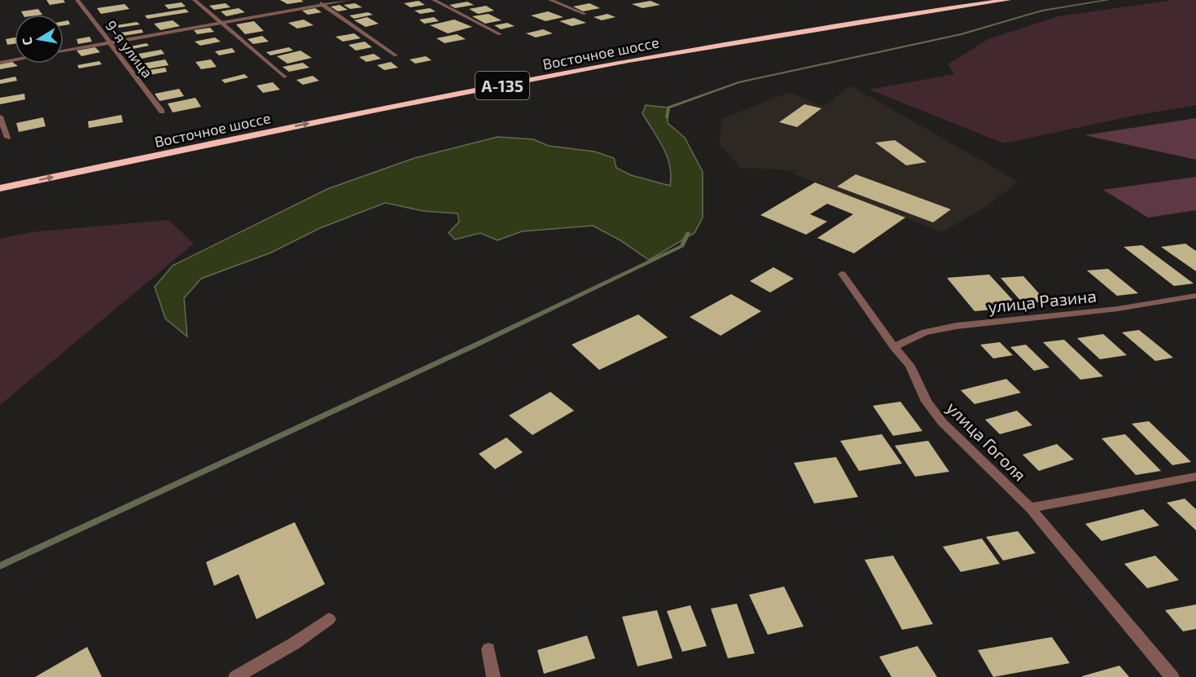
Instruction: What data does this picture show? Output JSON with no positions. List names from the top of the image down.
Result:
{
  "streets": {
    "highway": ["Восточное шоссе", "А-135"],
    "street": ["9-я улица", "улица Разина", "улица Гоголя"]
  },
  "crossings": [
    ["улица Разина", "улица Гоголя"]
  ],
  "north": "left"
}
